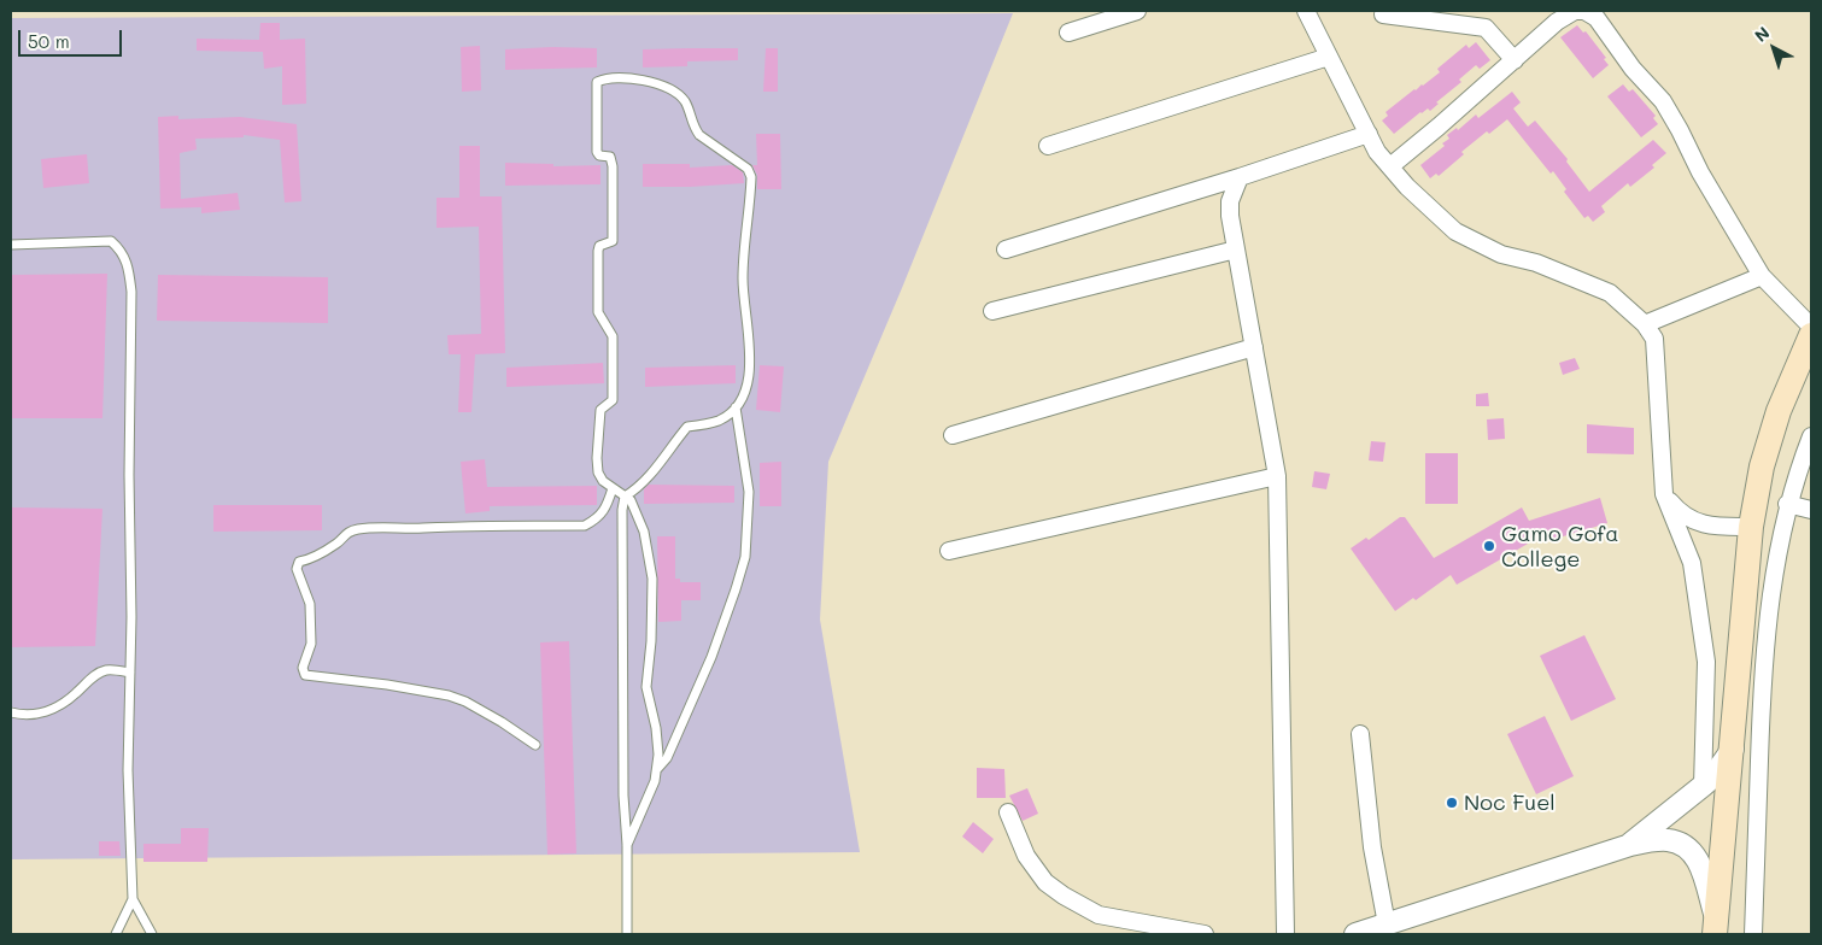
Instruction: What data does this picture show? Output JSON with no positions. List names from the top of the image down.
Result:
{
  "places": ["Gamo Gofa College", "Noc Fuel"],
  "scale_bar": "50 m",
  "north": "top left"
}
